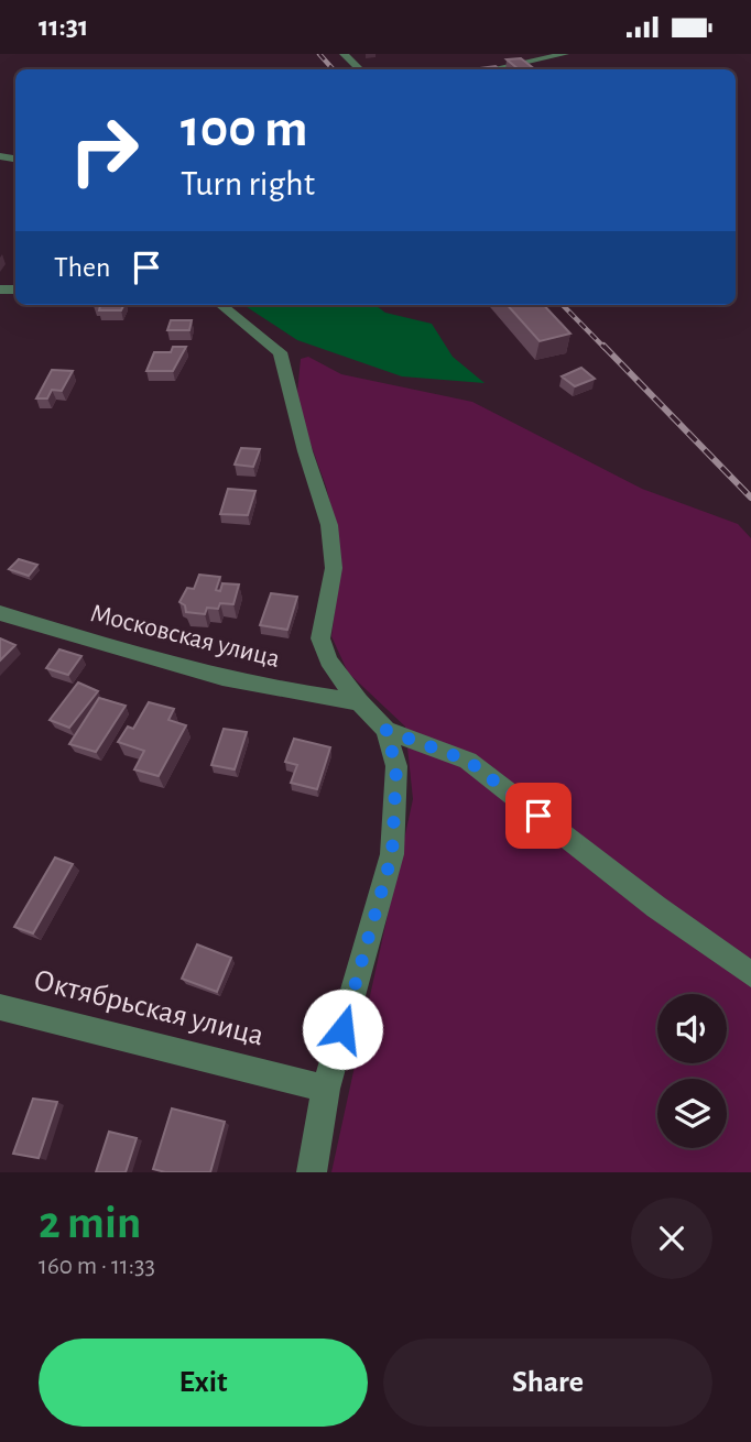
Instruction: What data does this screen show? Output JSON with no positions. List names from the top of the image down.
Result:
{
  "streets": {
    "street": ["Московская улица", "Октябрьская улица"]
  },
  "page": {
    "status": "11:31",
    "turn": ["100 m", "Turn right"],
    "then": "Then",
    "heading": ["2 min", "160 m · 11:33"],
    "buttons": ["Exit", "Share"]
  }
}
